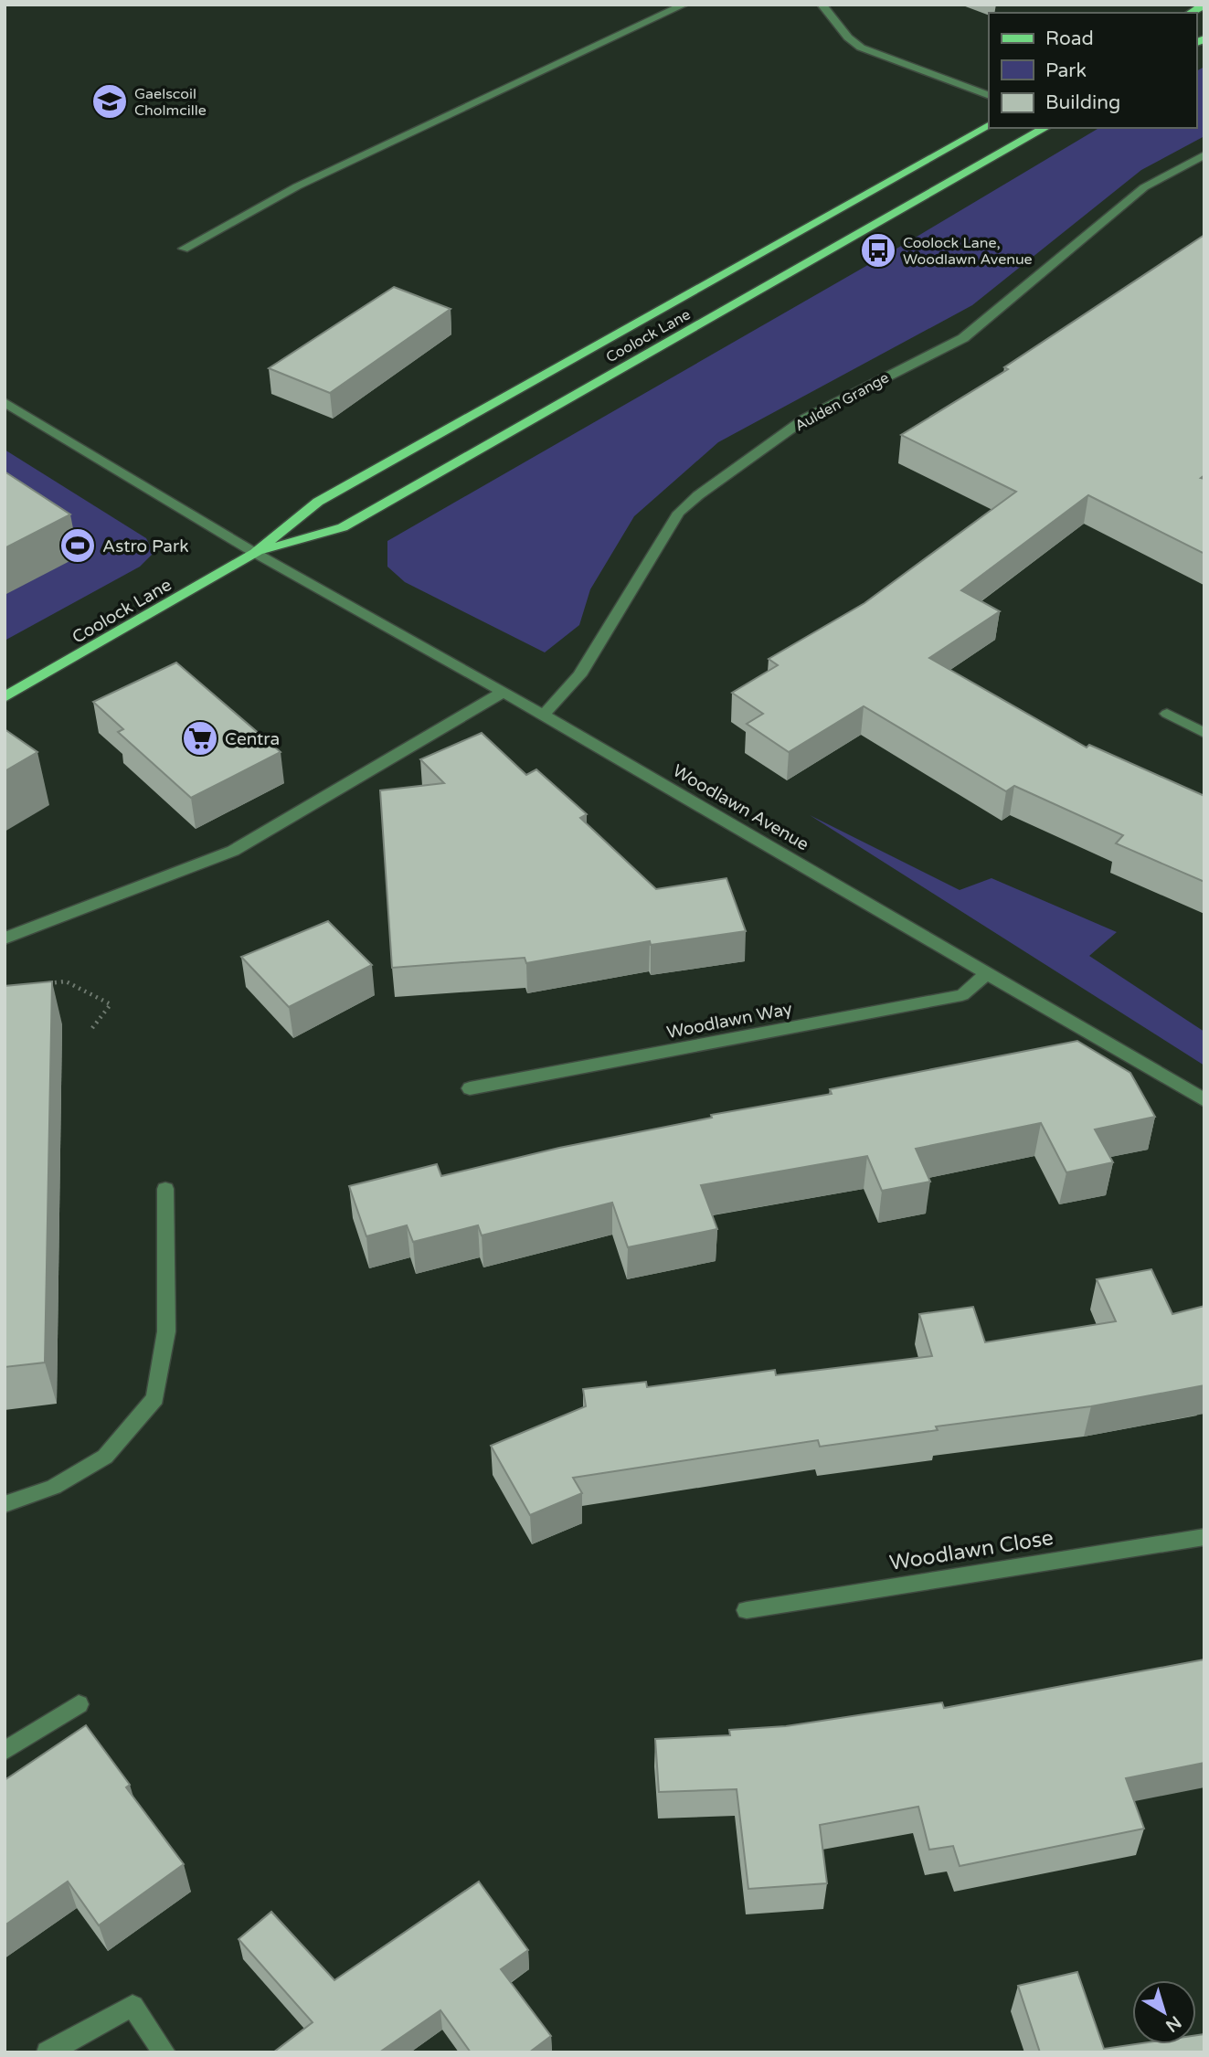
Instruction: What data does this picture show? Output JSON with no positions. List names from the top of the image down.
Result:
{
  "streets": {
    "main road": ["Coolock Lane"],
    "street": [
      "Aulden Grange",
      "Woodlawn Avenue",
      "Woodlawn Way",
      "Woodlawn Close"
    ]
  },
  "crossings": [
    ["Coolock Lane", "Woodlawn Avenue"],
    ["Aulden Grange", "Woodlawn Avenue"],
    ["Woodlawn Avenue", "Woodlawn Way"]
  ],
  "places": {
    "school or university": ["Gaelscoil Cholmcille"],
    "bus stop": ["Coolock Lane, Woodlawn Avenue"],
    "sports": ["Astro Park"],
    "supermarket": ["Centra"]
  },
  "legend": ["Road", "Park", "Building"],
  "north": "bottom right"
}
